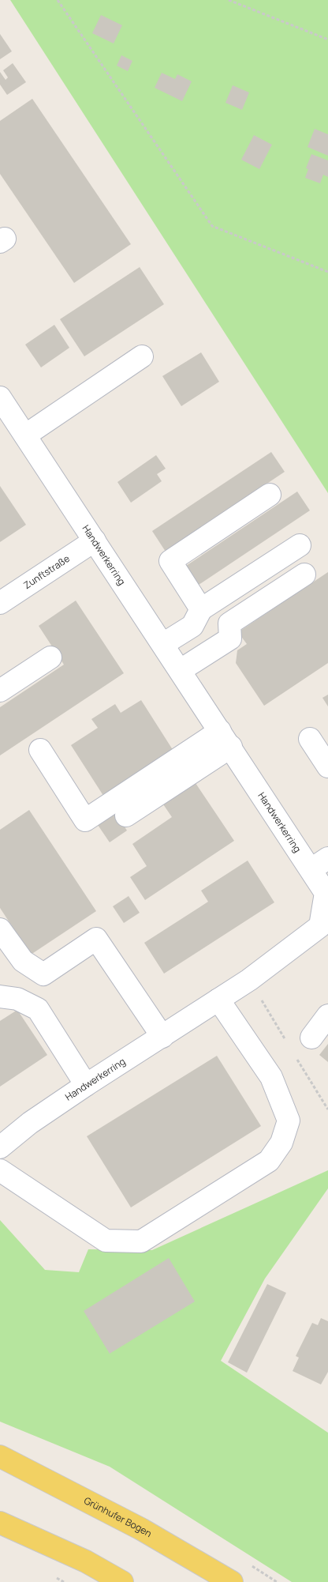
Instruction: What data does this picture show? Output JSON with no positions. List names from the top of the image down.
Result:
{
  "streets": {
    "main road": ["Grünhufer Bogen"],
    "street": ["Handwerkerring", "Zunftstraße"]
  },
  "crossings": [
    ["Handwerkerring", "Zunftstraße"]
  ]
}
